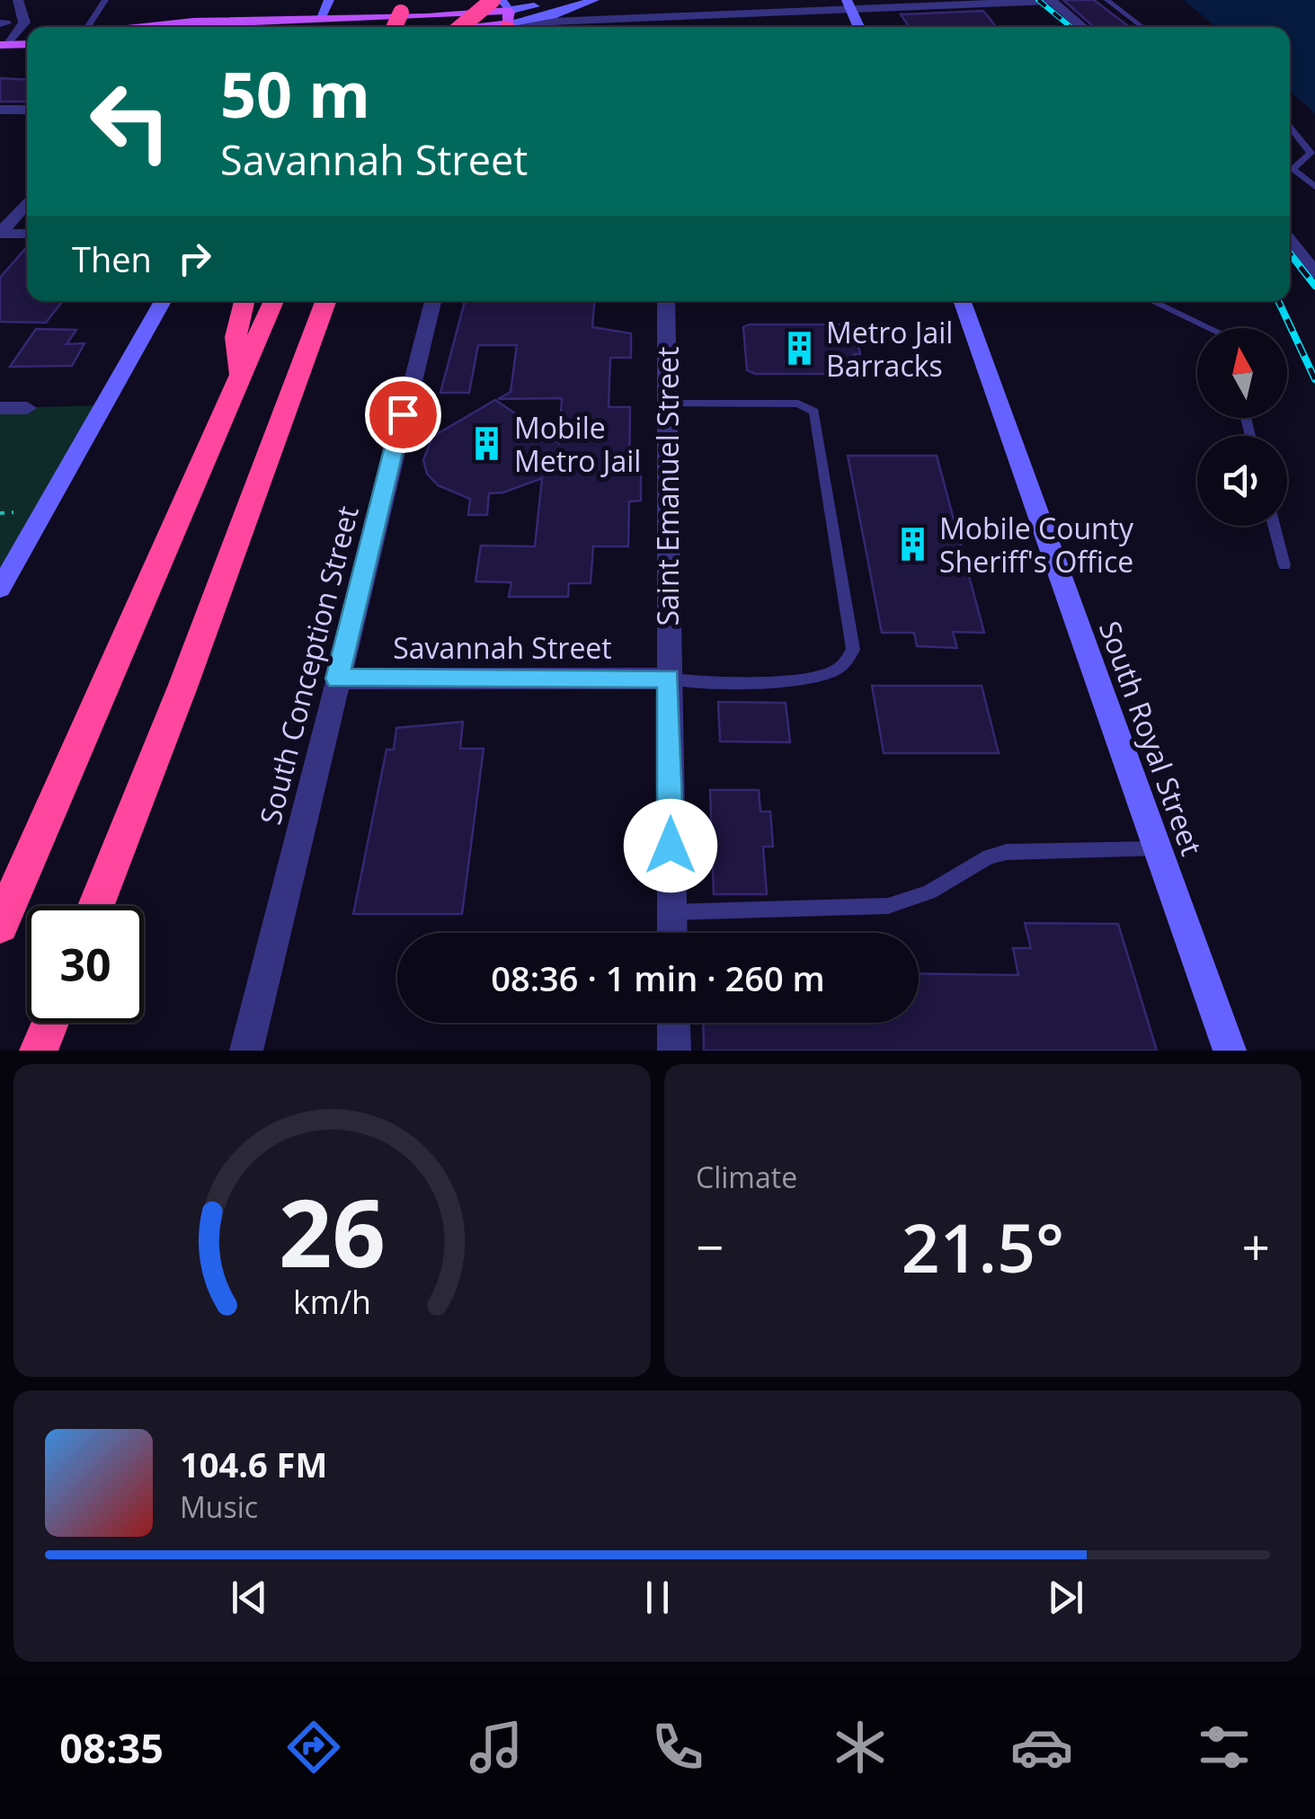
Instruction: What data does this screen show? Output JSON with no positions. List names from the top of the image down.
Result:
{
  "streets": {
    "street": [
      "Saint Emanuel Street",
      "Savannah Street",
      "South Conception Street",
      "South Royal Street"
    ]
  },
  "crossings": [
    ["Saint Emanuel Street", "Savannah Street"],
    ["Savannah Street", "South Conception Street"]
  ],
  "places": {
    "building": ["Metro Jail Barracks", "Mobile Metro Jail", "Mobile County Sheriff's Office"]
  },
  "north": "top",
  "page": {
    "turn": ["50 m", "Savannah Street"],
    "then": "Then",
    "limit": "30",
    "trip": "08:36 · 1 min · 260 m",
    "tile": "Climate",
    "heat": ["−", "21.5°", "+"],
    "song": ["104.6 FM", "Music"],
    "tabs": "08:35",
    "gauge": ["26", "km/h"]
  }
}
